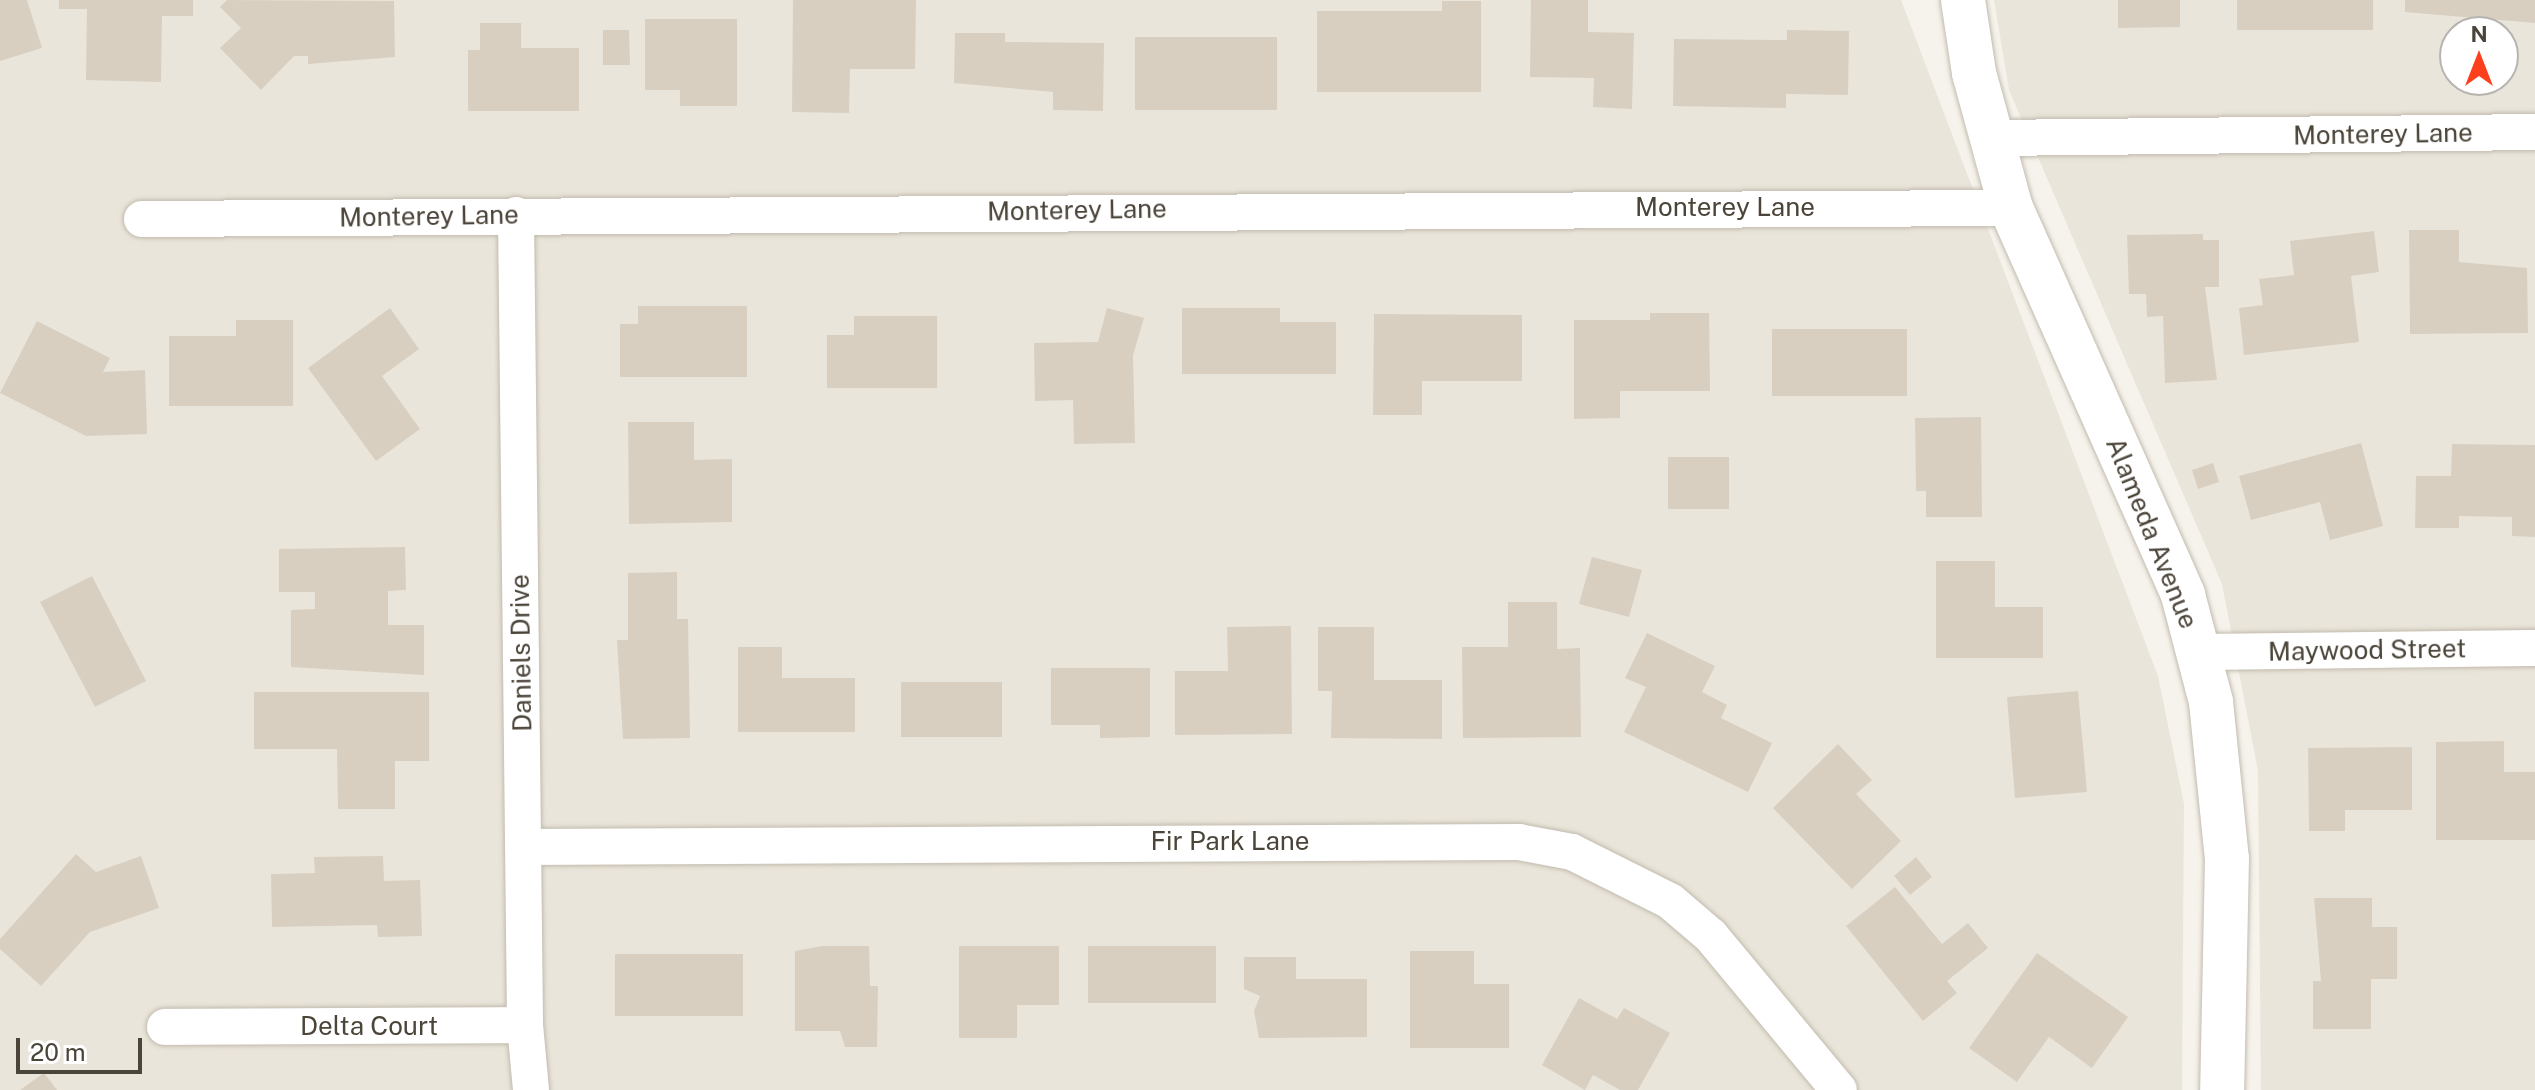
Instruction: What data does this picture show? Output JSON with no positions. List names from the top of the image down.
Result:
{
  "streets": {
    "street": [
      "Monterey Lane",
      "Alameda Avenue",
      "Maywood Street",
      "Daniels Drive",
      "Fir Park Lane",
      "Delta Court"
    ]
  },
  "crossings": [
    ["Monterey Lane", "Alameda Avenue"],
    ["Monterey Lane", "Daniels Drive"],
    ["Alameda Avenue", "Maywood Street"],
    ["Daniels Drive", "Fir Park Lane"],
    ["Daniels Drive", "Delta Court"]
  ],
  "scale_bar": "20 m",
  "north": "top"
}
